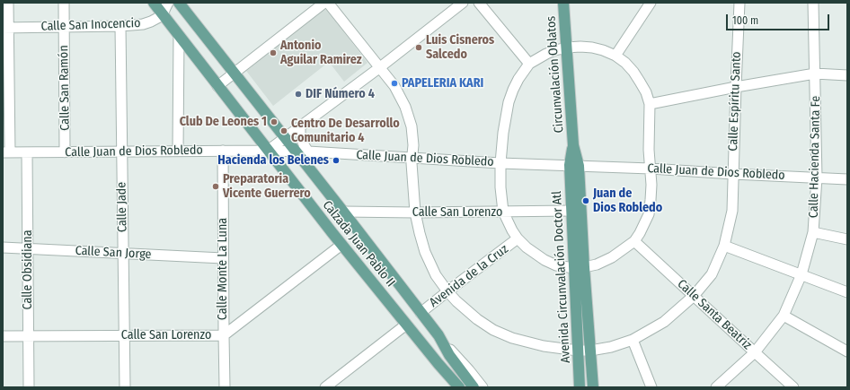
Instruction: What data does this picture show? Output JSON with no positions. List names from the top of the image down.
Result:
{
  "streets": {
    "main road": ["Circunvalación Oblatos", "Calzada Juan Pablo II", "Avenida Circunvalación Doctor Atl"],
    "street": [
      "Calle San Inocencio",
      "Calle San Ramón",
      "Calle Espíritu Santo",
      "Calle Juan de Dios Robledo",
      "Calle Hacienda Santa Fe",
      "Calle Jade",
      "Calle San Lorenzo",
      "Calle San Jorge",
      "Calle Monte La Luna",
      "Calle Obsidiana",
      "Avenida de la Cruz",
      "Calle Santa Beatriz"
    ]
  },
  "crossings": [
    ["Calle San Inocencio", "Calle San Ramón"],
    ["Calle San Inocencio", "Calle Jade"],
    ["Calle San Inocencio", "Calzada Juan Pablo II"],
    ["Circunvalación Oblatos", "Calle Juan de Dios Robledo"],
    ["Circunvalación Oblatos", "Avenida Circunvalación Doctor Atl"],
    ["Calle San Ramón", "Calle Juan de Dios Robledo"],
    ["Calle Espíritu Santo", "Calle Juan de Dios Robledo"],
    ["Calle Espíritu Santo", "Calle San Lorenzo"],
    ["Calle Espíritu Santo", "Avenida de la Cruz"],
    ["Calle Espíritu Santo", "Avenida Circunvalación Doctor Atl"],
    ["Calle Espíritu Santo", "Calle Santa Beatriz"],
    ["Calle Juan de Dios Robledo", "Calle Hacienda Santa Fe"],
    ["Calle Juan de Dios Robledo", "Calle Jade"],
    ["Calle Juan de Dios Robledo", "Calzada Juan Pablo II"],
    ["Calle Juan de Dios Robledo", "Calle Monte La Luna"],
    ["Calle Juan de Dios Robledo", "Calle Obsidiana"],
    ["Calle Juan de Dios Robledo", "Avenida Circunvalación Doctor Atl"],
    ["Calle Hacienda Santa Fe", "Calle Santa Beatriz"],
    ["Calle Jade", "Calle San Lorenzo"],
    ["Calle Jade", "Calle San Jorge"],
    ["Calle San Lorenzo", "Calzada Juan Pablo II"],
    ["Calle San Lorenzo", "Calle Monte La Luna"],
    ["Calle San Lorenzo", "Calle Obsidiana"],
    ["Calle San Lorenzo", "Avenida Circunvalación Doctor Atl"],
    ["Calzada Juan Pablo II", "Avenida de la Cruz"],
    ["Calle San Jorge", "Calle Monte La Luna"],
    ["Calle San Jorge", "Calle Obsidiana"]
  ],
  "places": [
    "Luis Cisneros Salcedo",
    "Antonio Aguilar Ramirez",
    "PAPELERIA KARI",
    "DIF Número 4",
    "Club De Leones 1",
    "Centro De Desarrollo Comunitario 4",
    "Hacienda los Belenes",
    "Preparatoria Vicente Guerrero",
    "Juan de Dios Robledo"
  ],
  "scale_bar": "100 m"
}
